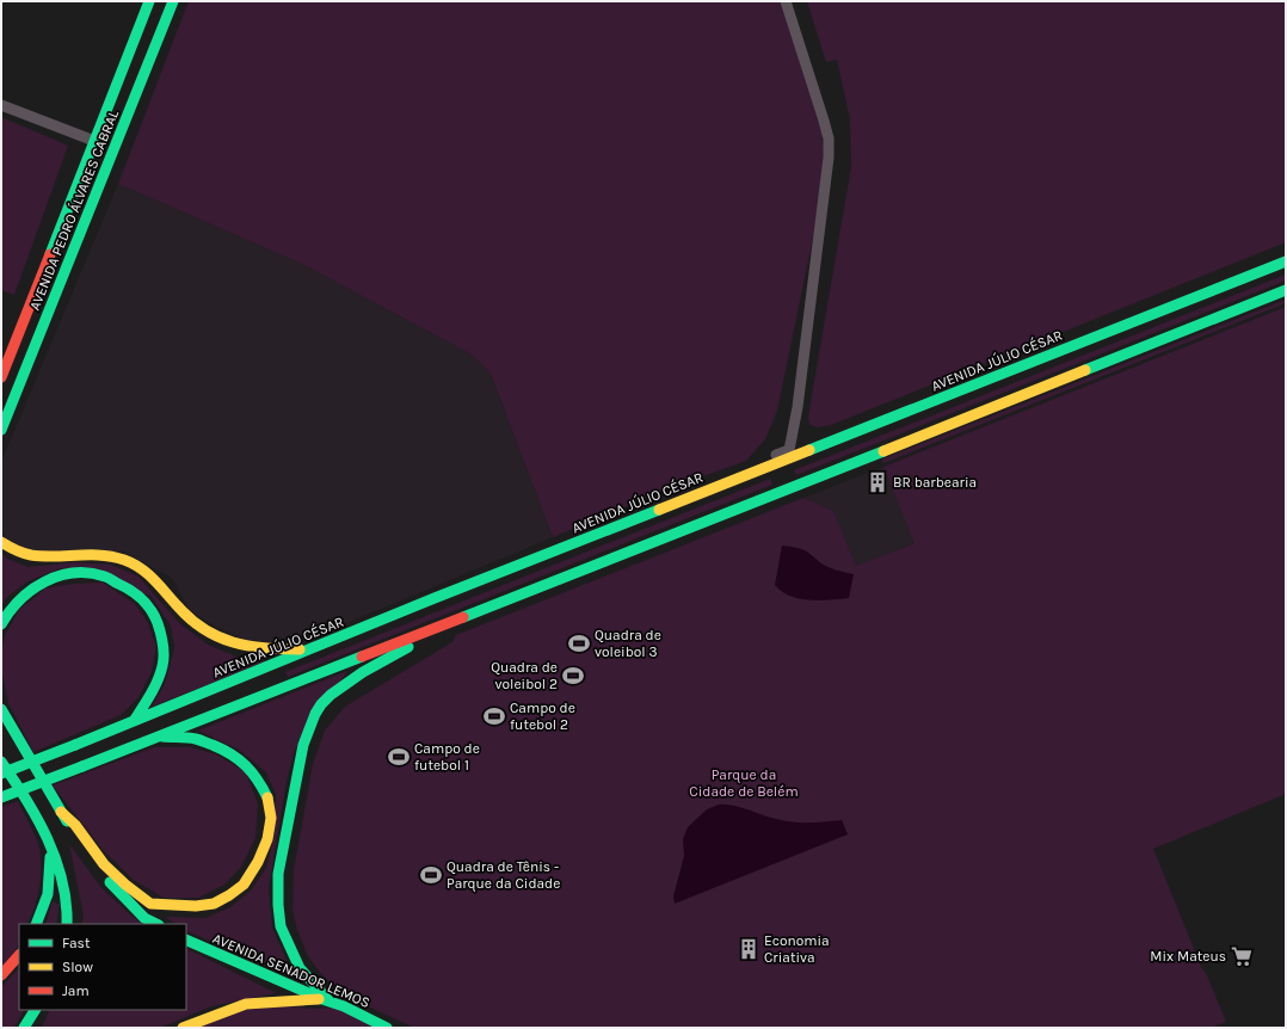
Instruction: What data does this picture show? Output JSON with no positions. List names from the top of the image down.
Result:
{
  "streets": {
    "main road": ["AVENIDA PEDRO ÁLVARES CABRAL", "AVENIDA JÚLIO CÉSAR", "AVENIDA SENADOR LEMOS"]
  },
  "parks": ["Parque da Cidade de Belém"],
  "places": {
    "building": ["BR barbearia", "Economia Criativa"],
    "sports": [
      "Quadra de voleibol 3",
      "Quadra de voleibol 2",
      "Campo de futebol 2",
      "Campo de futebol 1",
      "Quadra de Tênis - Parque da Cidade"
    ],
    "supermarket": ["Mix Mateus"]
  },
  "legend": ["Fast", "Slow", "Jam"]
}
